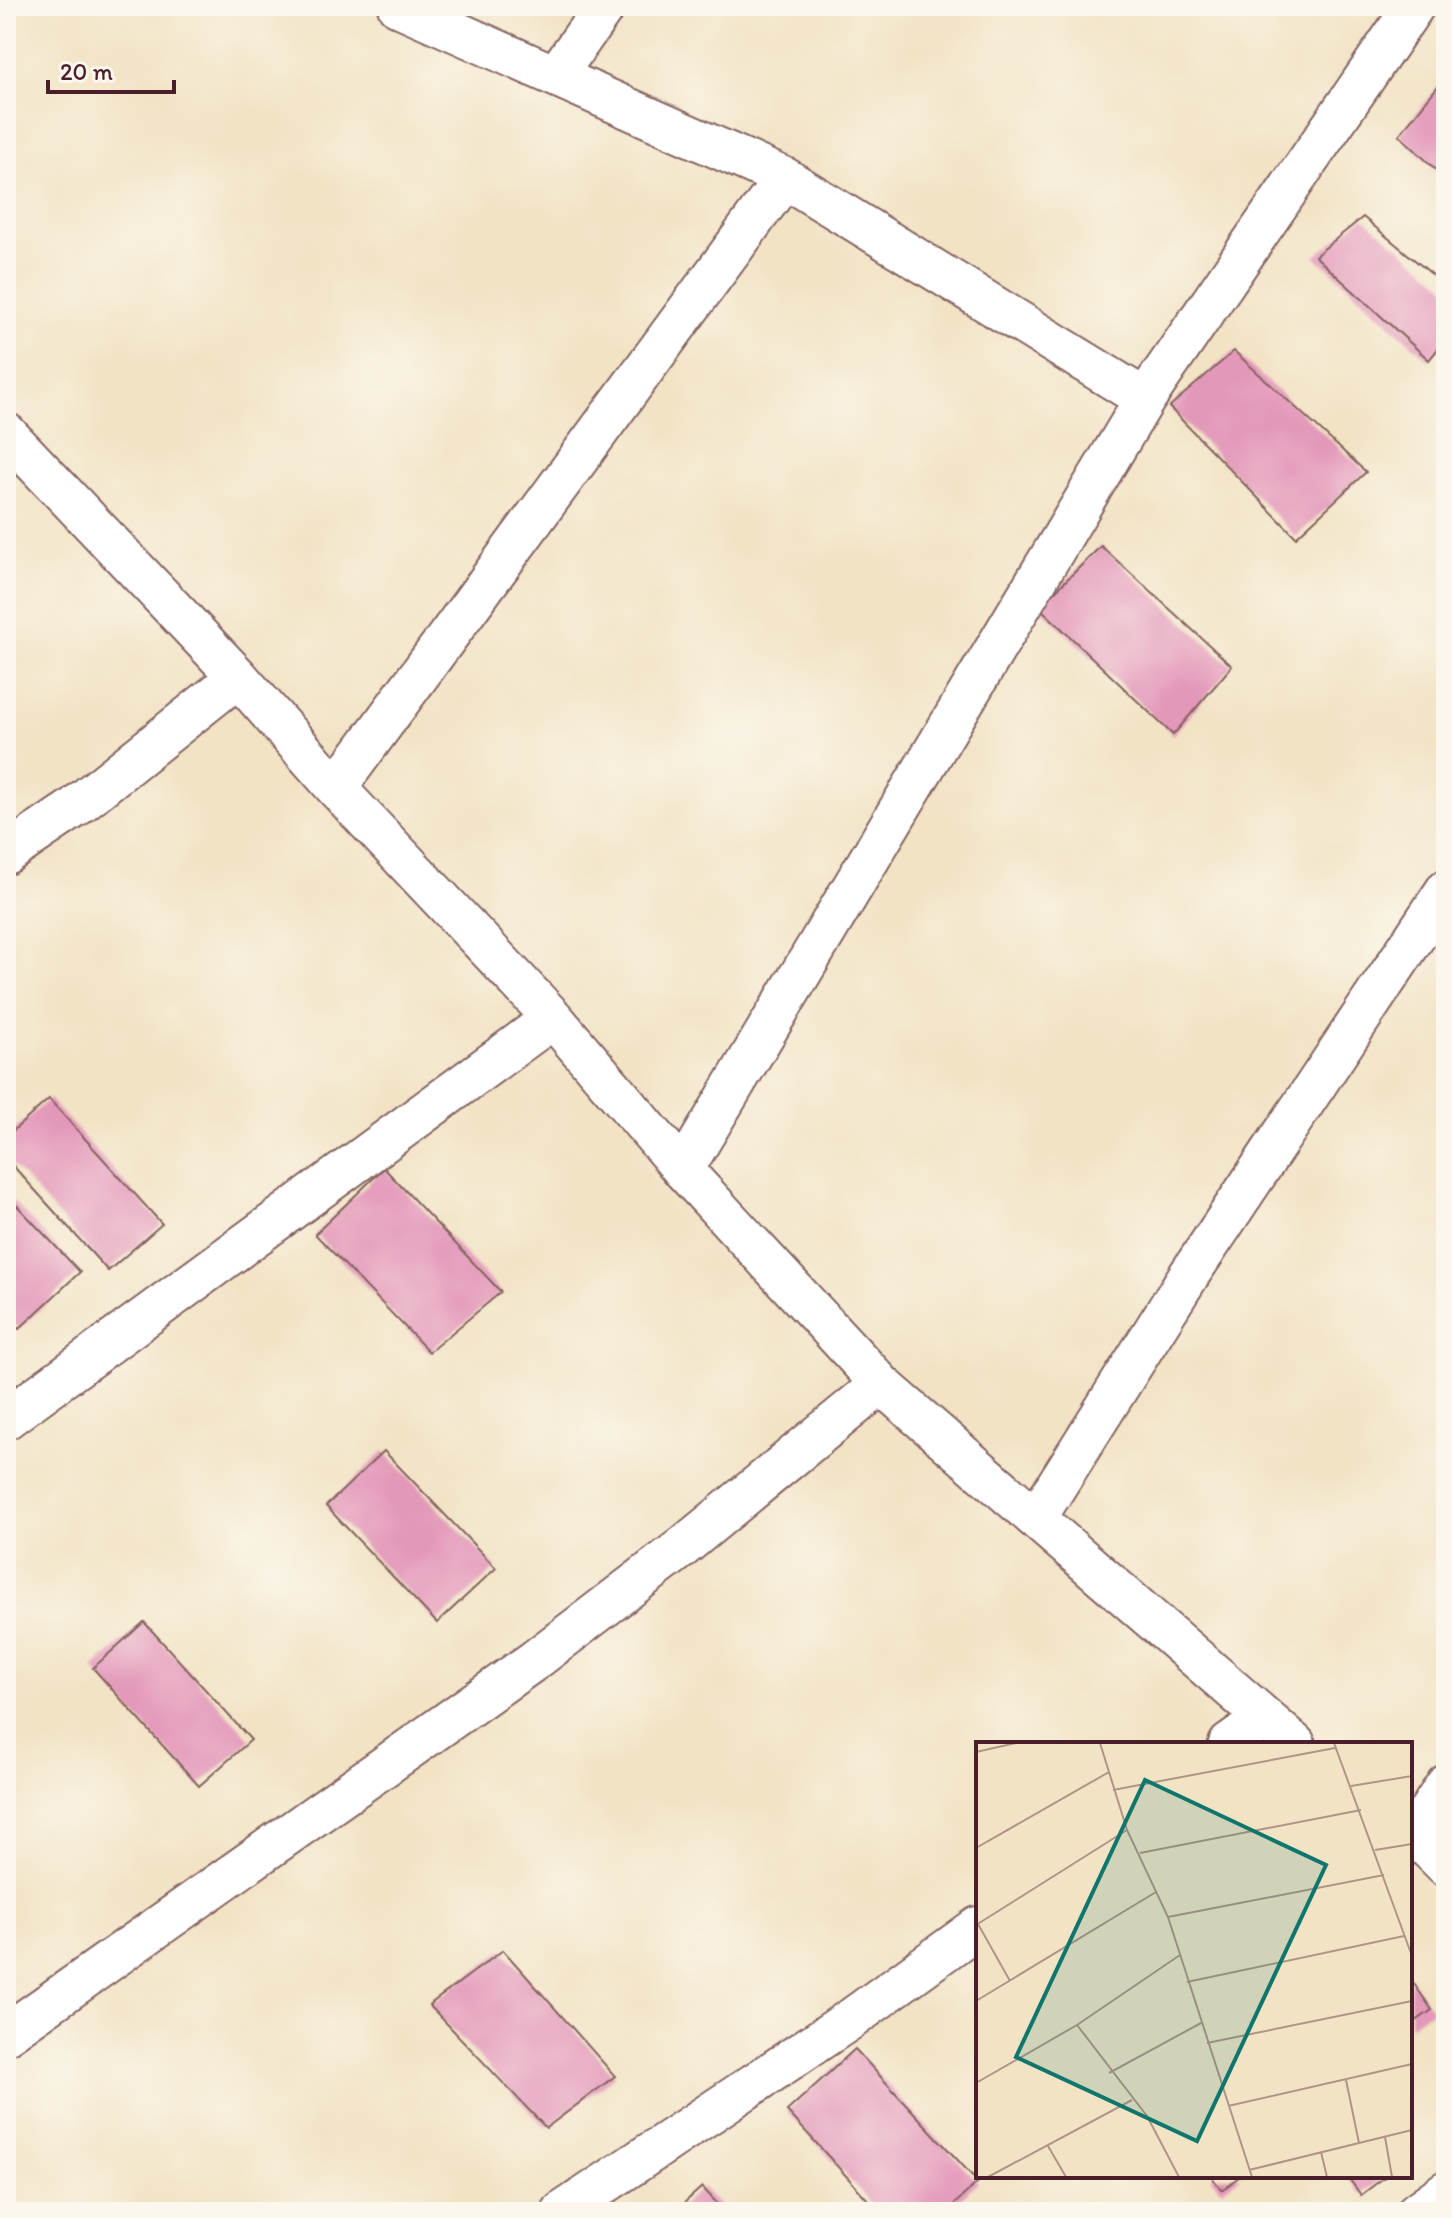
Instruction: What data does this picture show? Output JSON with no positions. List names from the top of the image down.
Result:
{
  "scale_bar": "20 m"
}
